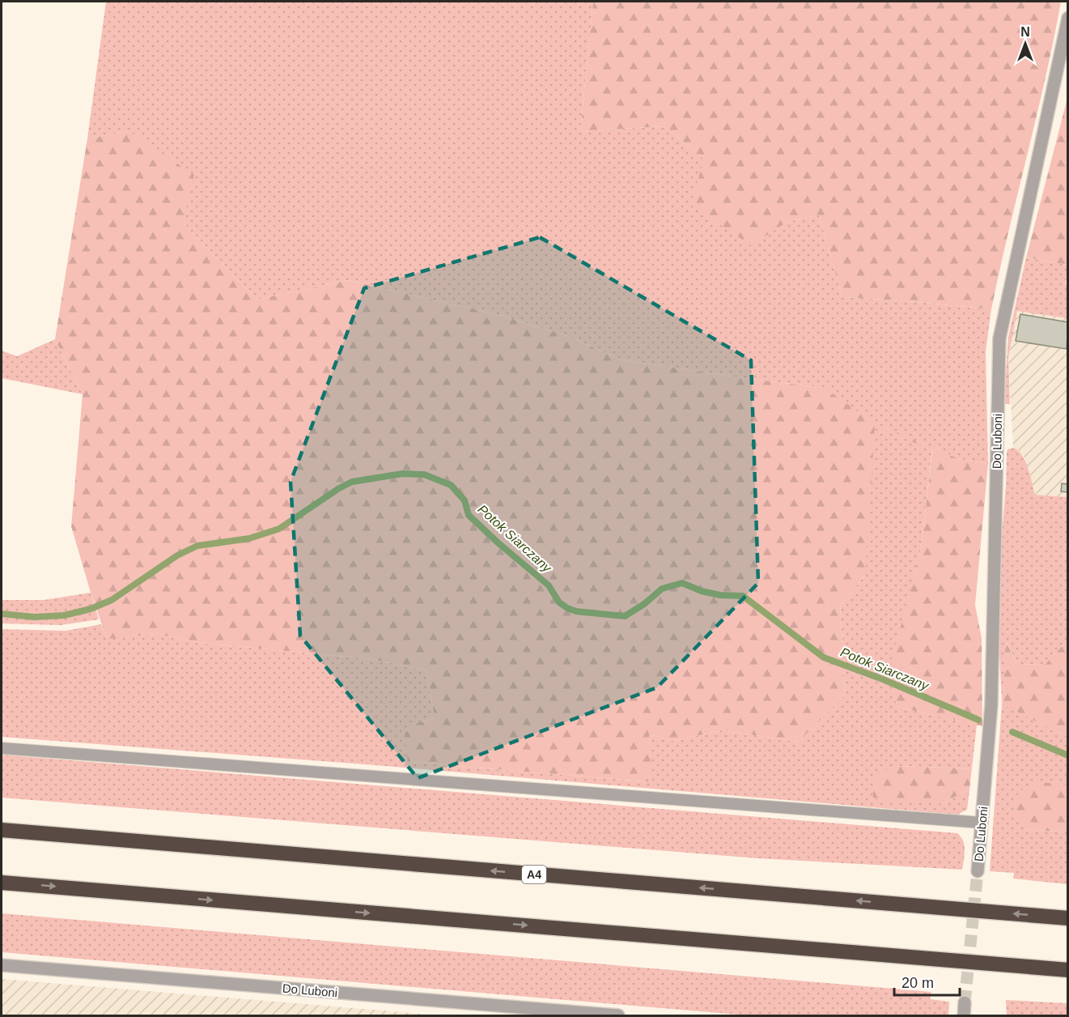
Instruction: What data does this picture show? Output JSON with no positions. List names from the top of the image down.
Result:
{
  "streets": {
    "highway": ["A4"],
    "street": ["Do Luboni"]
  },
  "water": ["Potok Siarczany"],
  "scale_bar": "20 m",
  "north": "top"
}
